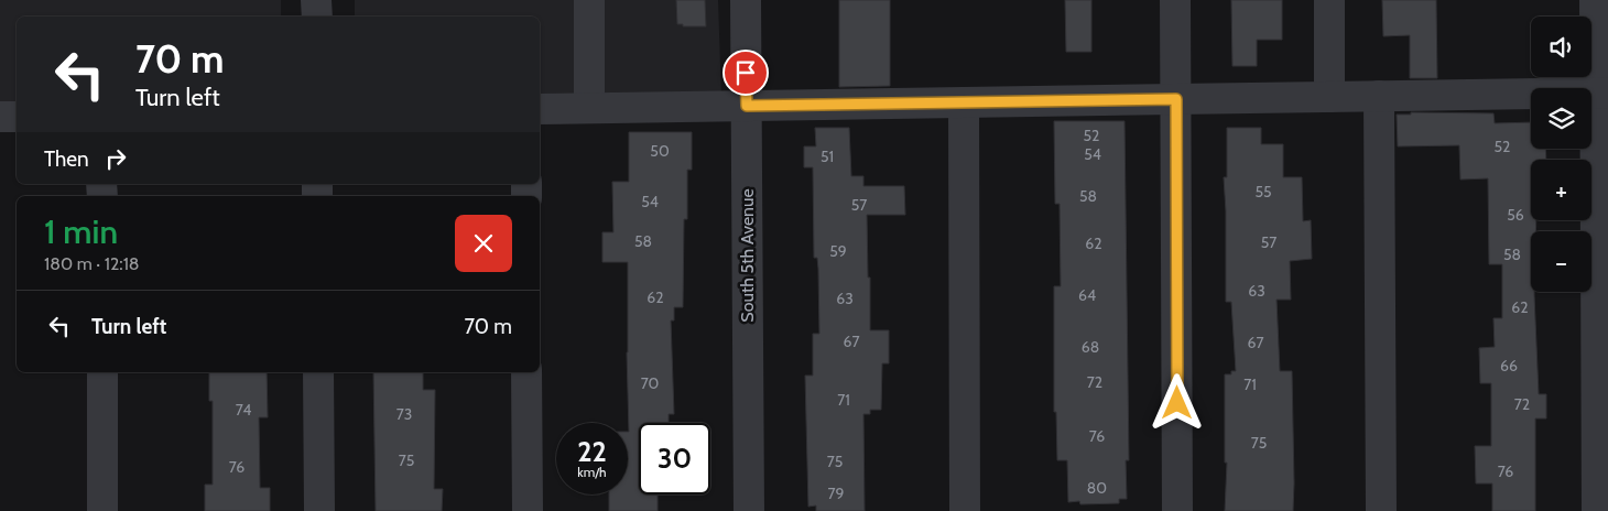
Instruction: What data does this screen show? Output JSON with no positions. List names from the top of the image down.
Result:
{
  "streets": {
    "street": ["South 5th Avenue"]
  },
  "house_numbers": [
    "52",
    "52",
    "50",
    "54",
    "51",
    "55",
    "58",
    "54",
    "57",
    "56",
    "58",
    "57",
    "62",
    "59",
    "58",
    "63",
    "64",
    "62",
    "63",
    "62",
    "67",
    "67",
    "68",
    "66",
    "72",
    "70",
    "71",
    "71",
    "72",
    "74",
    "73",
    "76",
    "75",
    "75",
    "75",
    "76",
    "76",
    "80",
    "79"
  ],
  "page": {
    "map_buttons": ["+", "−"],
    "turn": ["70 m", "Turn left"],
    "then": "Then",
    "heading": ["1 min", "180 m · 12:18"],
    "list": [
      {
        "name": "Turn left",
        "value": "70 m"
      }
    ],
    "speed": "22 km/h",
    "limit": "30"
  }
}
